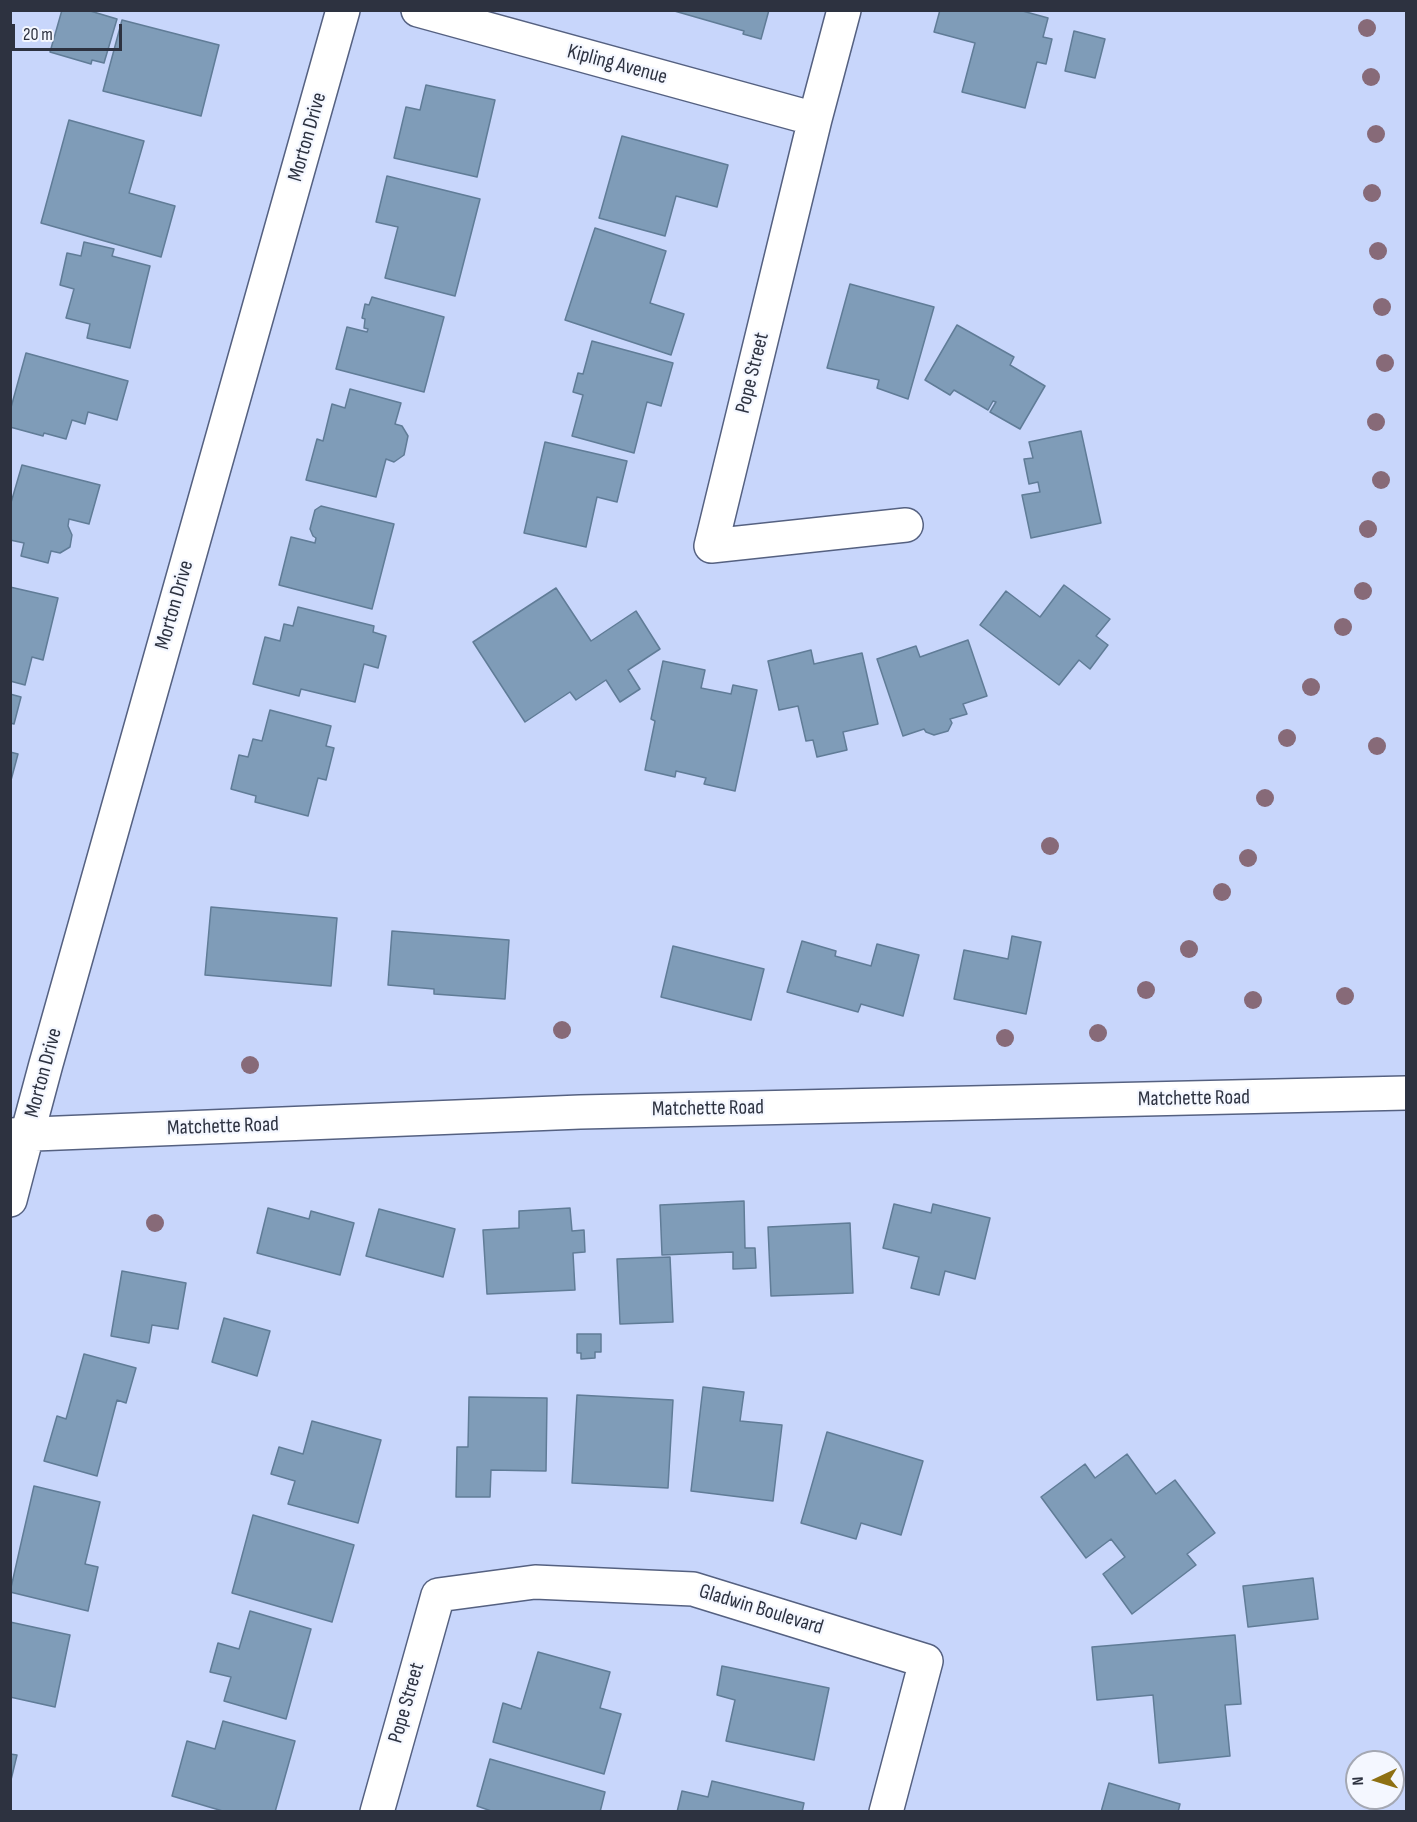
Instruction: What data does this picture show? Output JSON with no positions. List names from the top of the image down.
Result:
{
  "streets": {
    "street": [
      "Kipling Avenue",
      "Morton Drive",
      "Pope Street",
      "Matchette Road",
      "Gladwin Boulevard"
    ]
  },
  "crossings": [
    ["Kipling Avenue", "Pope Street"],
    ["Morton Drive", "Matchette Road"],
    ["Pope Street", "Gladwin Boulevard"]
  ],
  "scale_bar": "20 m",
  "north": "left"
}
